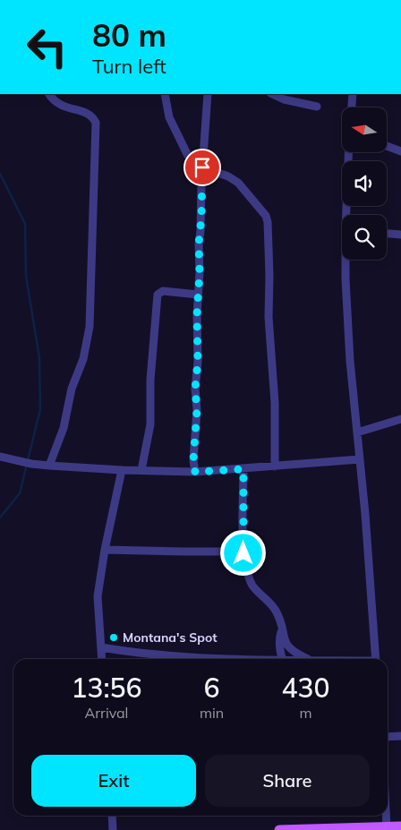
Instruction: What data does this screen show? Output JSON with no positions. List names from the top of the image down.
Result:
{
  "places": ["Montana's Spot"],
  "north": "left",
  "page": {
    "turn": ["80 m", "Turn left"],
    "eta": [
      "13:56",
      "Arrival",
      "6",
      "min",
      "430",
      "m"
    ],
    "buttons": ["Exit", "Share"]
  }
}
